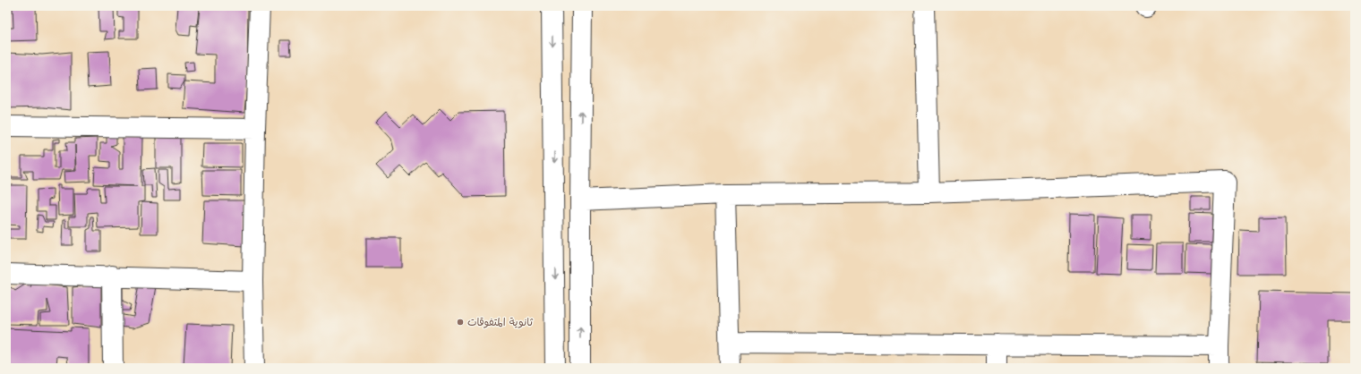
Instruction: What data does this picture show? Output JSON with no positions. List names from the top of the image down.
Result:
{
  "places": ["ثانوية المتفوقات"]
}
